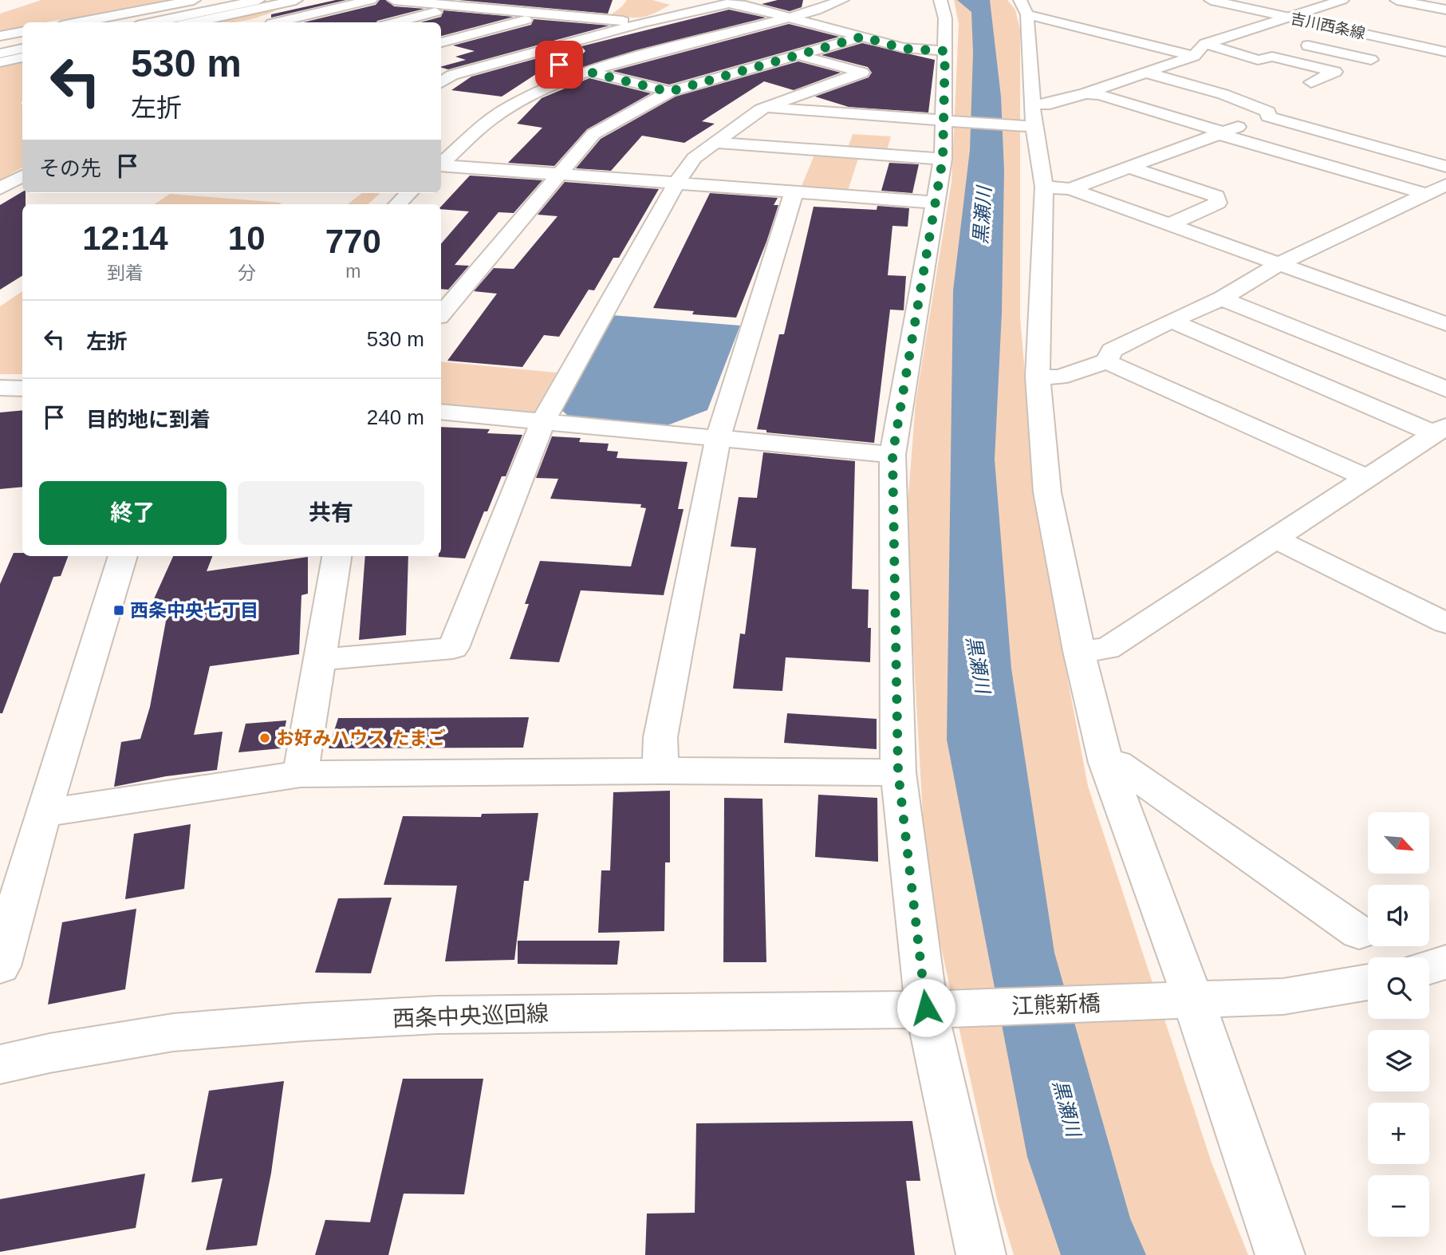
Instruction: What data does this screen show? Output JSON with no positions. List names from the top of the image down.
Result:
{
  "streets": {
    "main road": ["吉川西条線", "江熊新橋", "西条中央巡回線"]
  },
  "crossings": [
    ["江熊新橋", "西条中央巡回線"]
  ],
  "water": ["黒瀬川"],
  "places": {
    "transit": ["西条中央七丁目"],
    "other": ["お好みハウス たまご"]
  },
  "north": "bottom right",
  "page": {
    "turn": ["530 m", "左折"],
    "then": "その先",
    "eta": [
      "12:14",
      "到着",
      "10",
      "分",
      "770",
      "m"
    ],
    "list": [
      {
        "name": "左折",
        "value": "530 m"
      },
      {
        "name": "目的地に到着",
        "value": "240 m"
      }
    ],
    "buttons": ["終了", "共有"],
    "map_buttons": ["+", "−"]
  }
}
